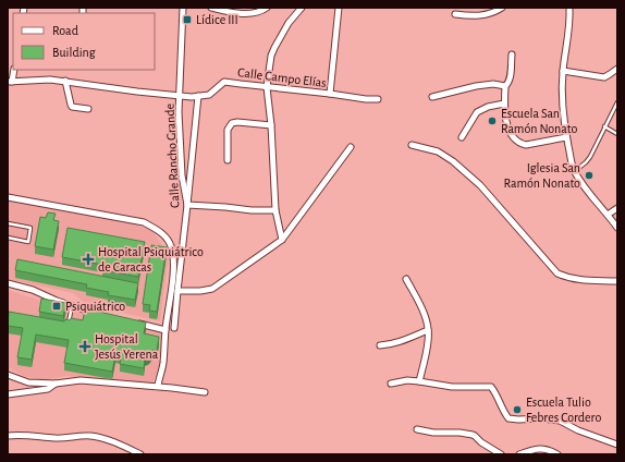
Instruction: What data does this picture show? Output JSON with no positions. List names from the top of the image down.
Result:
{
  "streets": {
    "street": ["Calle Campo Elías", "Calle Rancho Grande"]
  },
  "crossings": [
    ["Calle Campo Elías", "Calle Rancho Grande"]
  ],
  "places": {
    "transit": ["Lídice III", "Psiquiátrico"],
    "other": ["Escuela San Ramón Nonato", "Iglesia San Ramón Nonato", "Escuela Tulio Febres Cordero"],
    "health": ["Hospital Psiquiátrico de Caracas", "Hospital Jesús Yerena"]
  },
  "legend": ["Road", "Building"]
}
